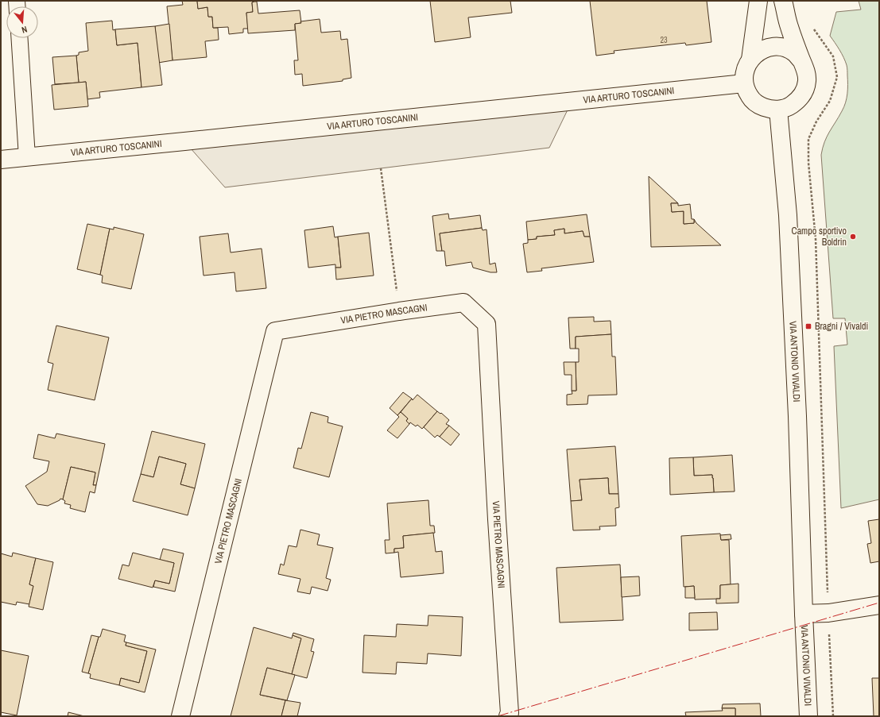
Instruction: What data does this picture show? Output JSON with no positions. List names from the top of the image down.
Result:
{
  "streets": {
    "street": ["VIA ARTURO TOSCANINI", "VIA PIETRO MASCAGNI", "VIA ANTONIO VIVALDI"]
  },
  "crossings": [
    ["VIA ARTURO TOSCANINI", "VIA ANTONIO VIVALDI"]
  ],
  "places": {
    "other": ["Campo sportivo Boldrin"],
    "transit": ["Bragni / Vivaldi"]
  },
  "house_numbers": ["23"],
  "north": "bottom"
}
